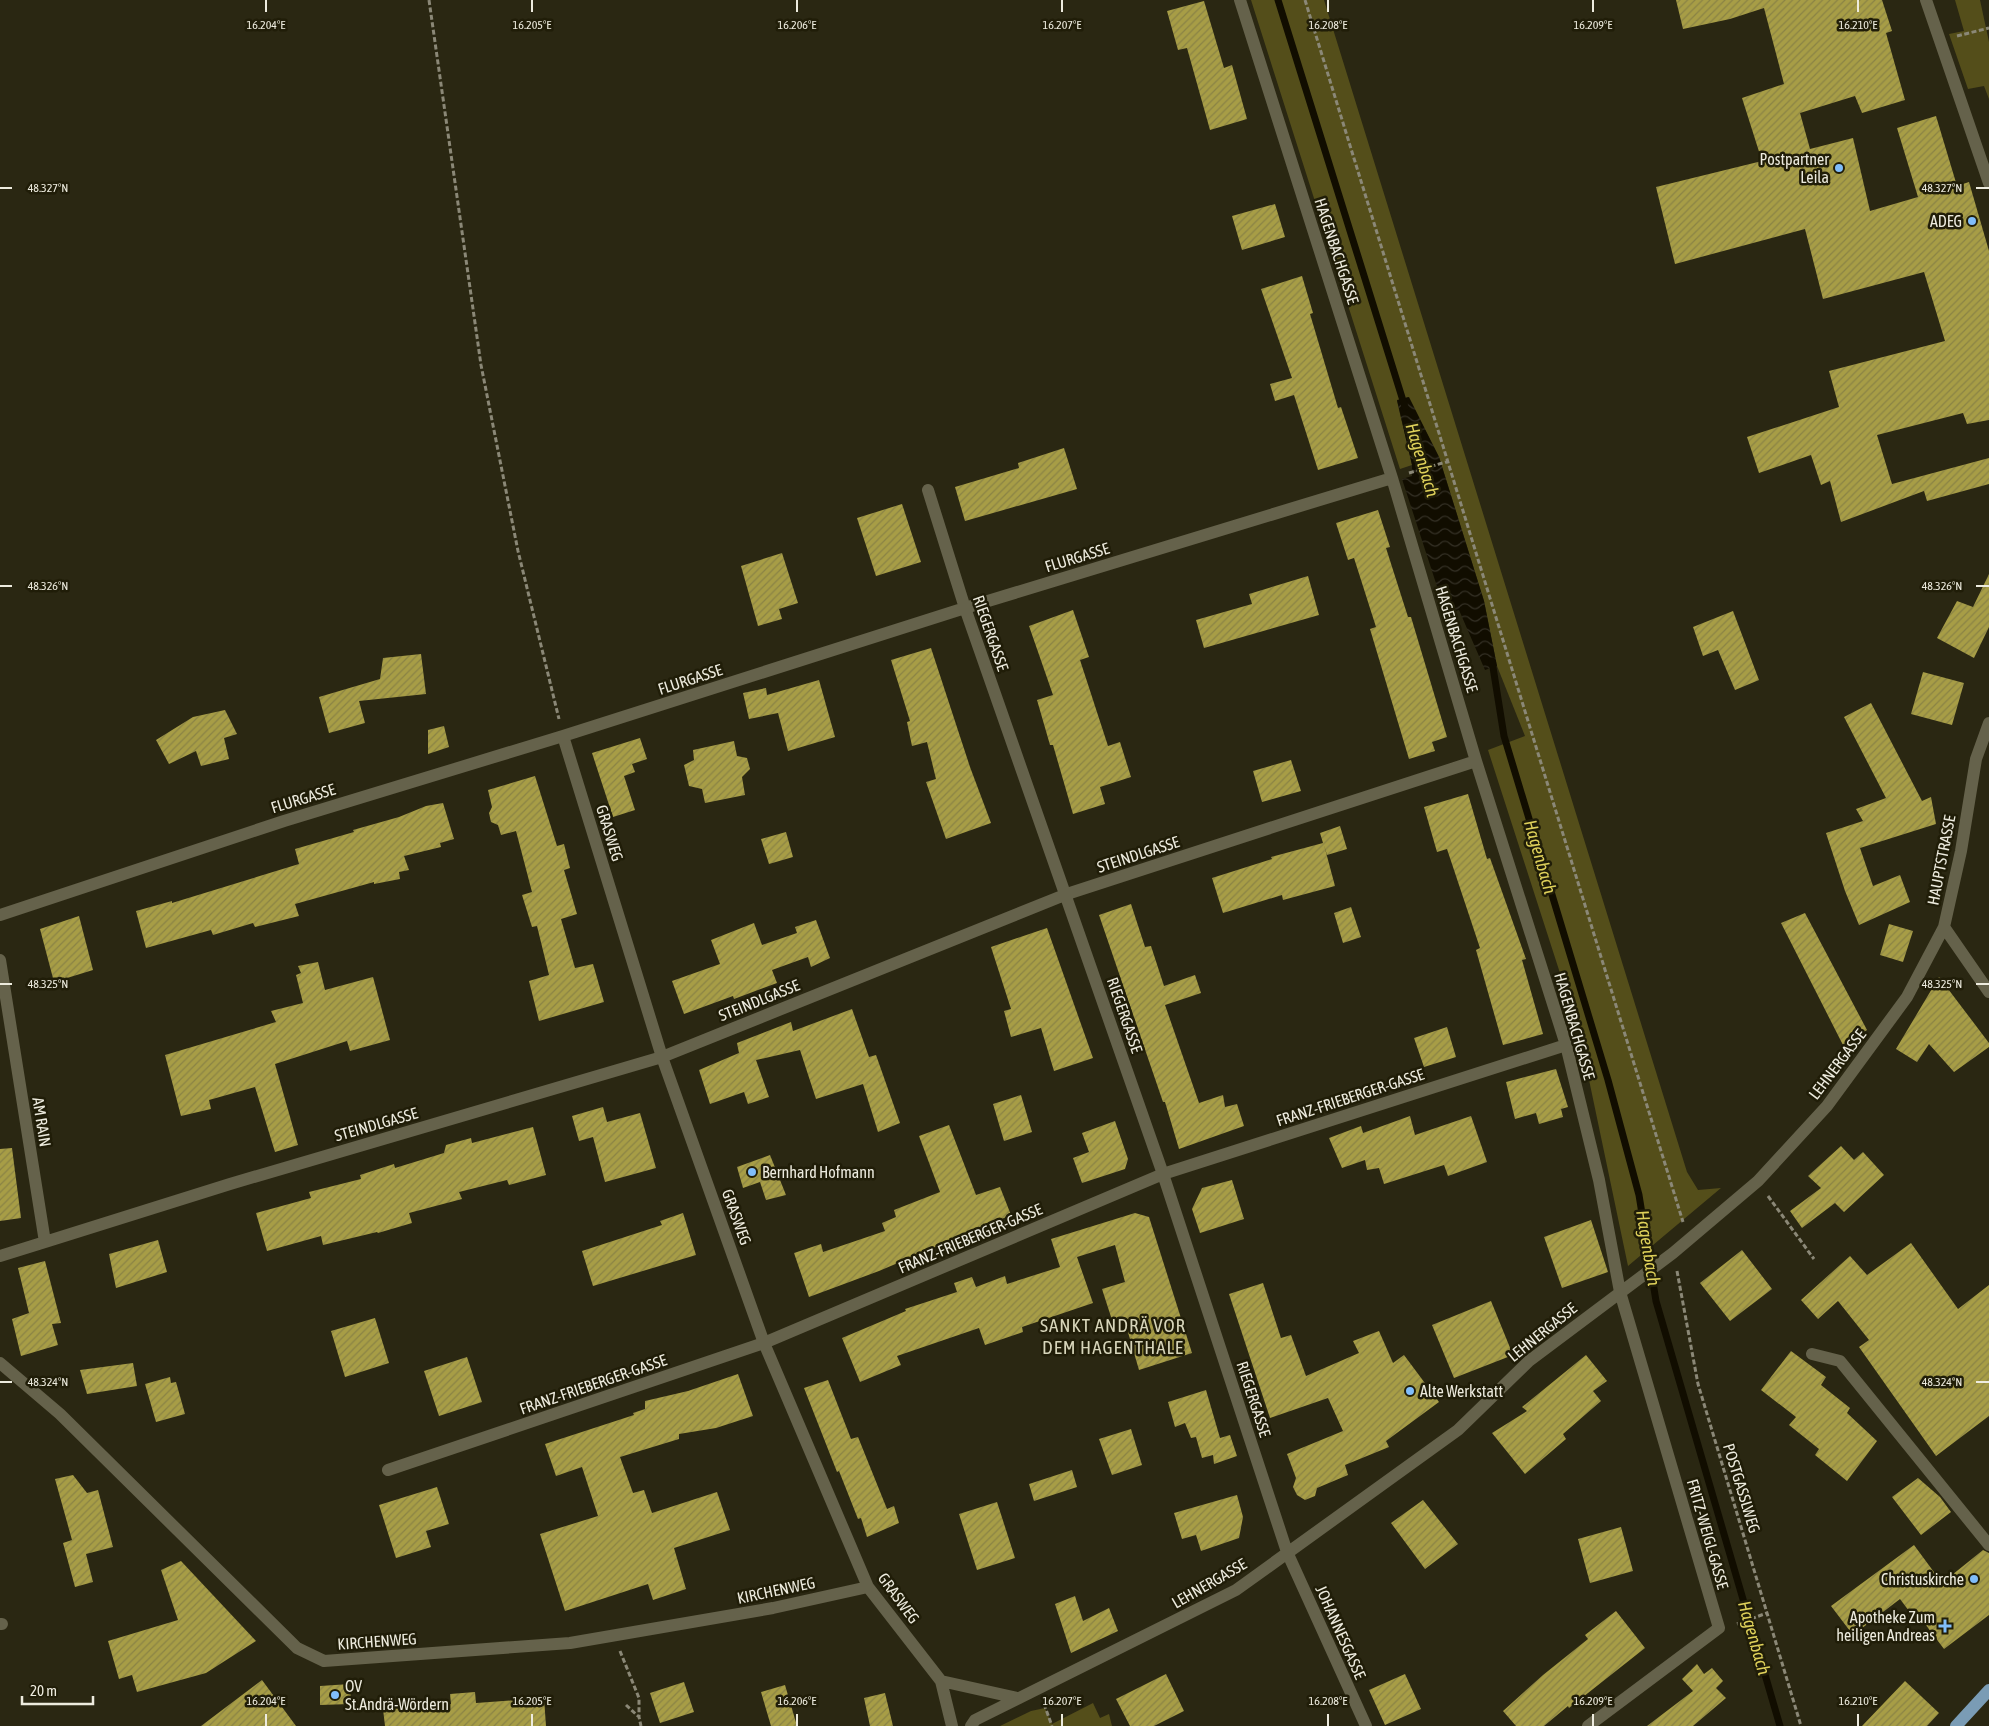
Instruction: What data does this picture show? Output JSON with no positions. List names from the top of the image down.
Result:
{
  "streets": {
    "street": [
      "HAGENBACHGASSE",
      "FLURGASSE",
      "RIEGERGASSE",
      "GRASWEG",
      "STEINDLGASSE",
      "HAUPTSTRASSE",
      "LEHNERGASSE",
      "FRANZ-FRIEBERGER-GASSE",
      "AM RAIN",
      "FRITZ-WEIGL-GASSE",
      "KIRCHENWEG",
      "JOHANNESGASSE"
    ],
    "path": ["POSTGASSLWEG"]
  },
  "crossings": [
    ["HAGENBACHGASSE", "FLURGASSE"],
    ["HAGENBACHGASSE", "STEINDLGASSE"],
    ["HAGENBACHGASSE", "LEHNERGASSE"],
    ["HAGENBACHGASSE", "FRANZ-FRIEBERGER-GASSE"],
    ["HAGENBACHGASSE", "FRITZ-WEIGL-GASSE"],
    ["FLURGASSE", "RIEGERGASSE"],
    ["FLURGASSE", "GRASWEG"],
    ["RIEGERGASSE", "STEINDLGASSE"],
    ["RIEGERGASSE", "LEHNERGASSE"],
    ["RIEGERGASSE", "FRANZ-FRIEBERGER-GASSE"],
    ["RIEGERGASSE", "JOHANNESGASSE"],
    ["GRASWEG", "STEINDLGASSE"],
    ["GRASWEG", "FRANZ-FRIEBERGER-GASSE"],
    ["GRASWEG", "KIRCHENWEG"],
    ["STEINDLGASSE", "AM RAIN"],
    ["HAUPTSTRASSE", "LEHNERGASSE"],
    ["LEHNERGASSE", "POSTGASSLWEG"],
    ["LEHNERGASSE", "FRITZ-WEIGL-GASSE"],
    ["LEHNERGASSE", "JOHANNESGASSE"]
  ],
  "districts": ["SANKT ANDRÄ VOR DEM HAGENTHALE"],
  "water": ["Hagenbach"],
  "places": {
    "other": [
      "Postpartner Leila",
      "ADEG",
      "Bernhard Hofmann",
      "Alte Werkstatt",
      "Christuskirche",
      "OV St.Andrä-Wördern"
    ],
    "health": ["Apotheke Zum heiligen Andreas"]
  },
  "scale_bar": "20 m",
  "coordinates": [
    "16.204°E",
    "16.205°E",
    "16.206°E",
    "16.207°E",
    "16.208°E",
    "16.209°E",
    "16.210°E",
    "48.327°N",
    "48.326°N",
    "48.325°N",
    "48.324°N"
  ]
}
